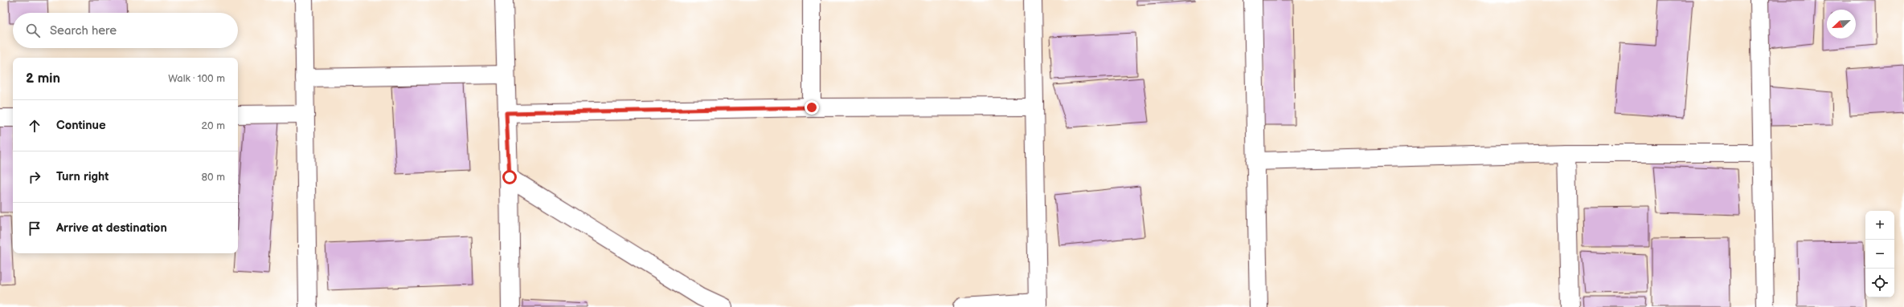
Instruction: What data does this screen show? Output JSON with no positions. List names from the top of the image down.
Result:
{
  "north": "bottom left",
  "page": {
    "search": "Search here",
    "heading": ["2 min", "Walk · 100 m"],
    "list": [
      ["Continue", "20 m"],
      ["Turn right", "80 m"],
      "Arrive at destination"
    ],
    "map_buttons": ["+", "−"]
  }
}
